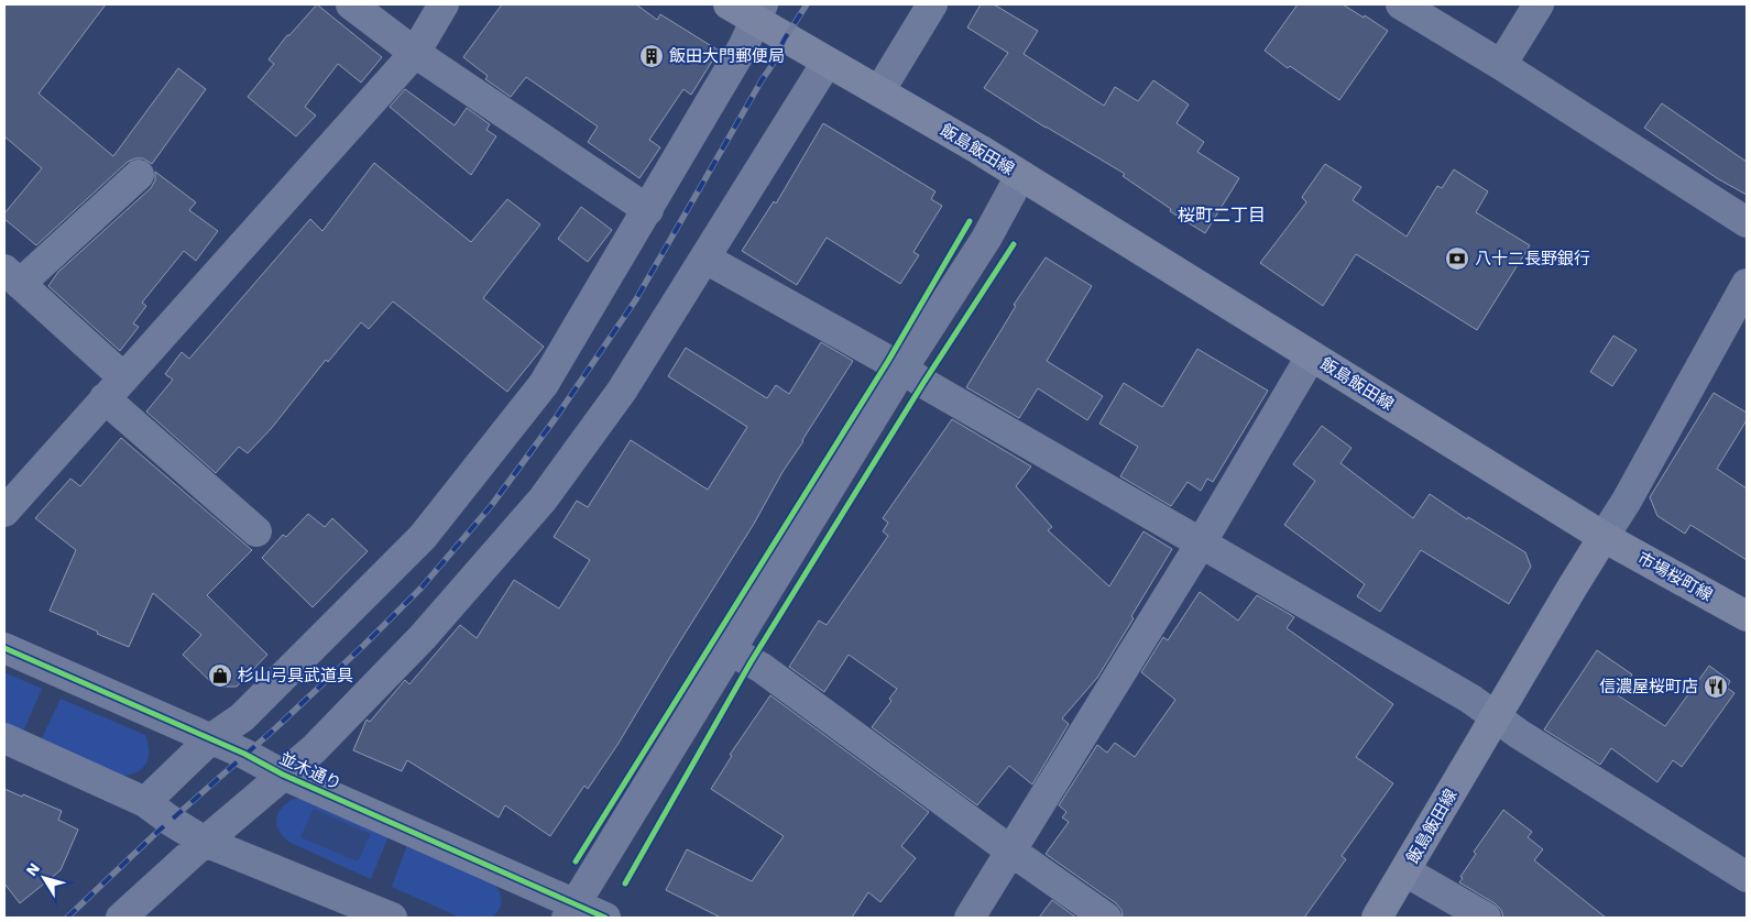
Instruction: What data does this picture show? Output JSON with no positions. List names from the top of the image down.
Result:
{
  "streets": {
    "main road": ["飯島飯田線", "市場桜町線"],
    "street": ["並木通り"]
  },
  "crossings": [
    ["飯島飯田線", "市場桜町線"]
  ],
  "districts": ["桜町二丁目"],
  "places": {
    "building": ["飯田大門郵便局"],
    "bank": ["八十二長野銀行"],
    "shop": ["杉山弓具武道具"],
    "restaurant": ["信濃屋桜町店"]
  },
  "north": "top left"
}
